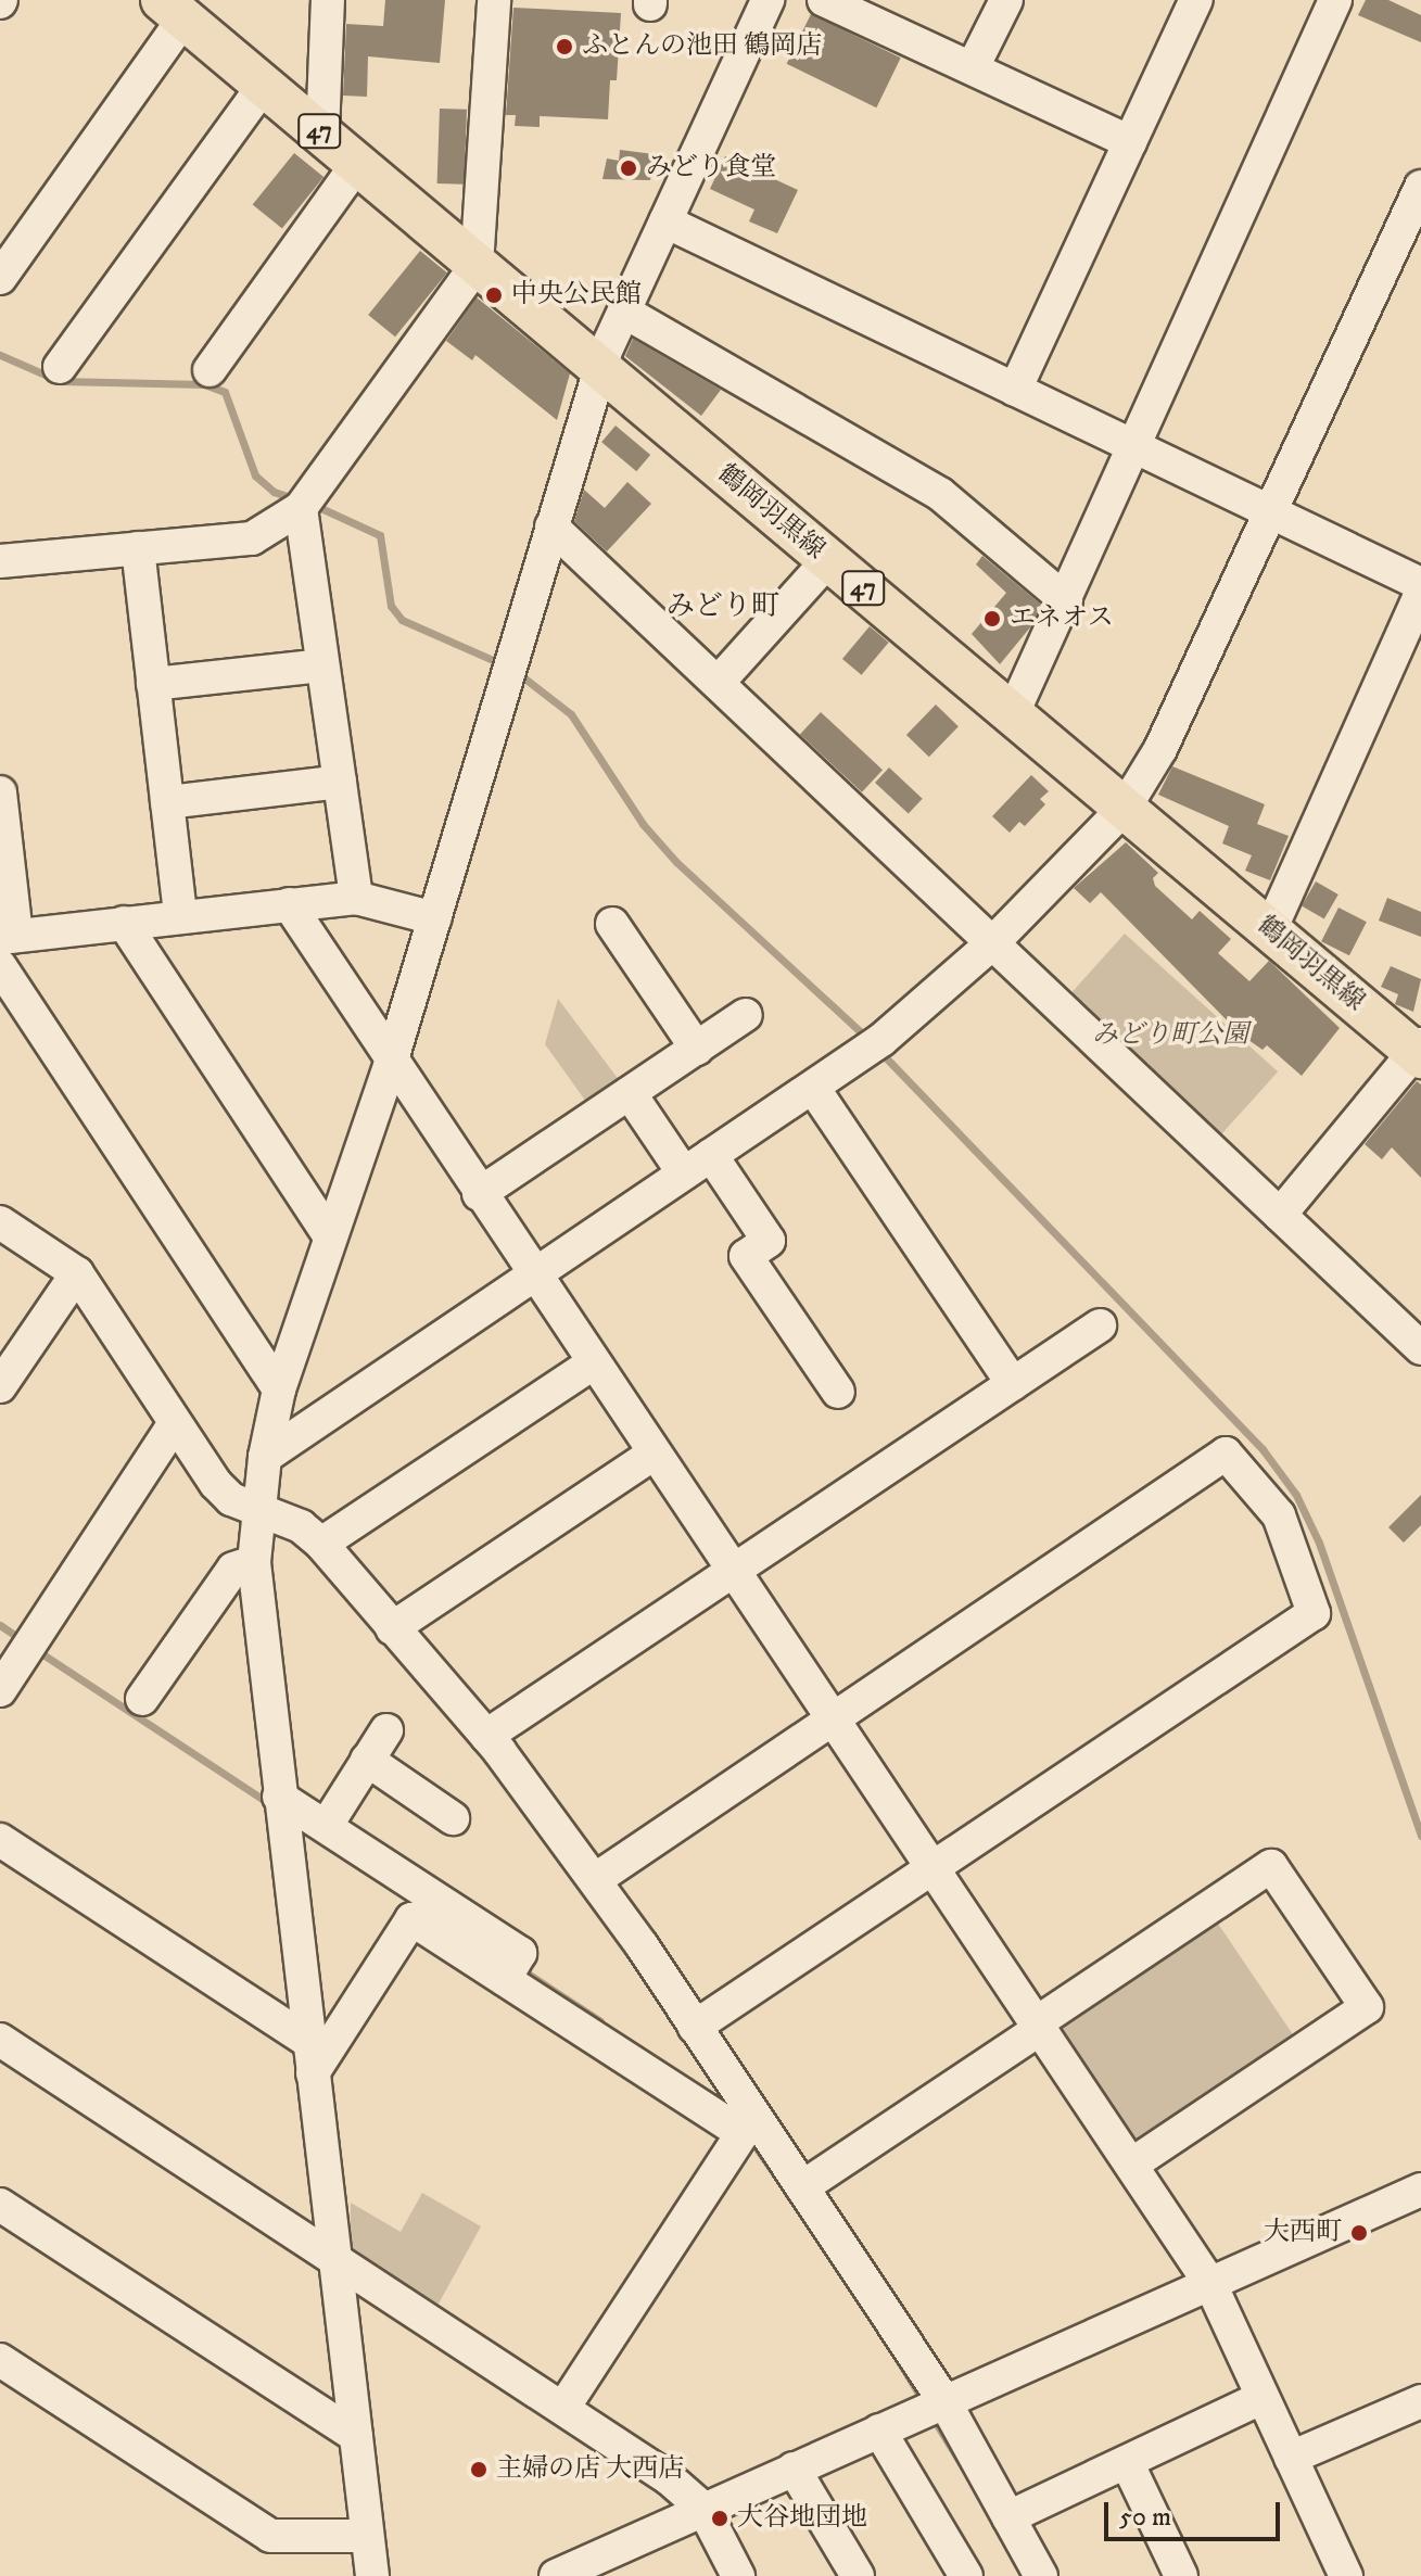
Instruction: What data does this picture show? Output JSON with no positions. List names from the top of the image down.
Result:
{
  "streets": {
    "main road": ["47", "鶴岡羽黒線"]
  },
  "districts": ["みどり町"],
  "parks": ["みどり町公園"],
  "places": [
    "ふとんの池田 鶴岡店",
    "みどり食堂",
    "中央公民館",
    "エネオス",
    "大西町",
    "主婦の店 大西店",
    "大谷地団地"
  ],
  "scale_bar": "50 m"
}
